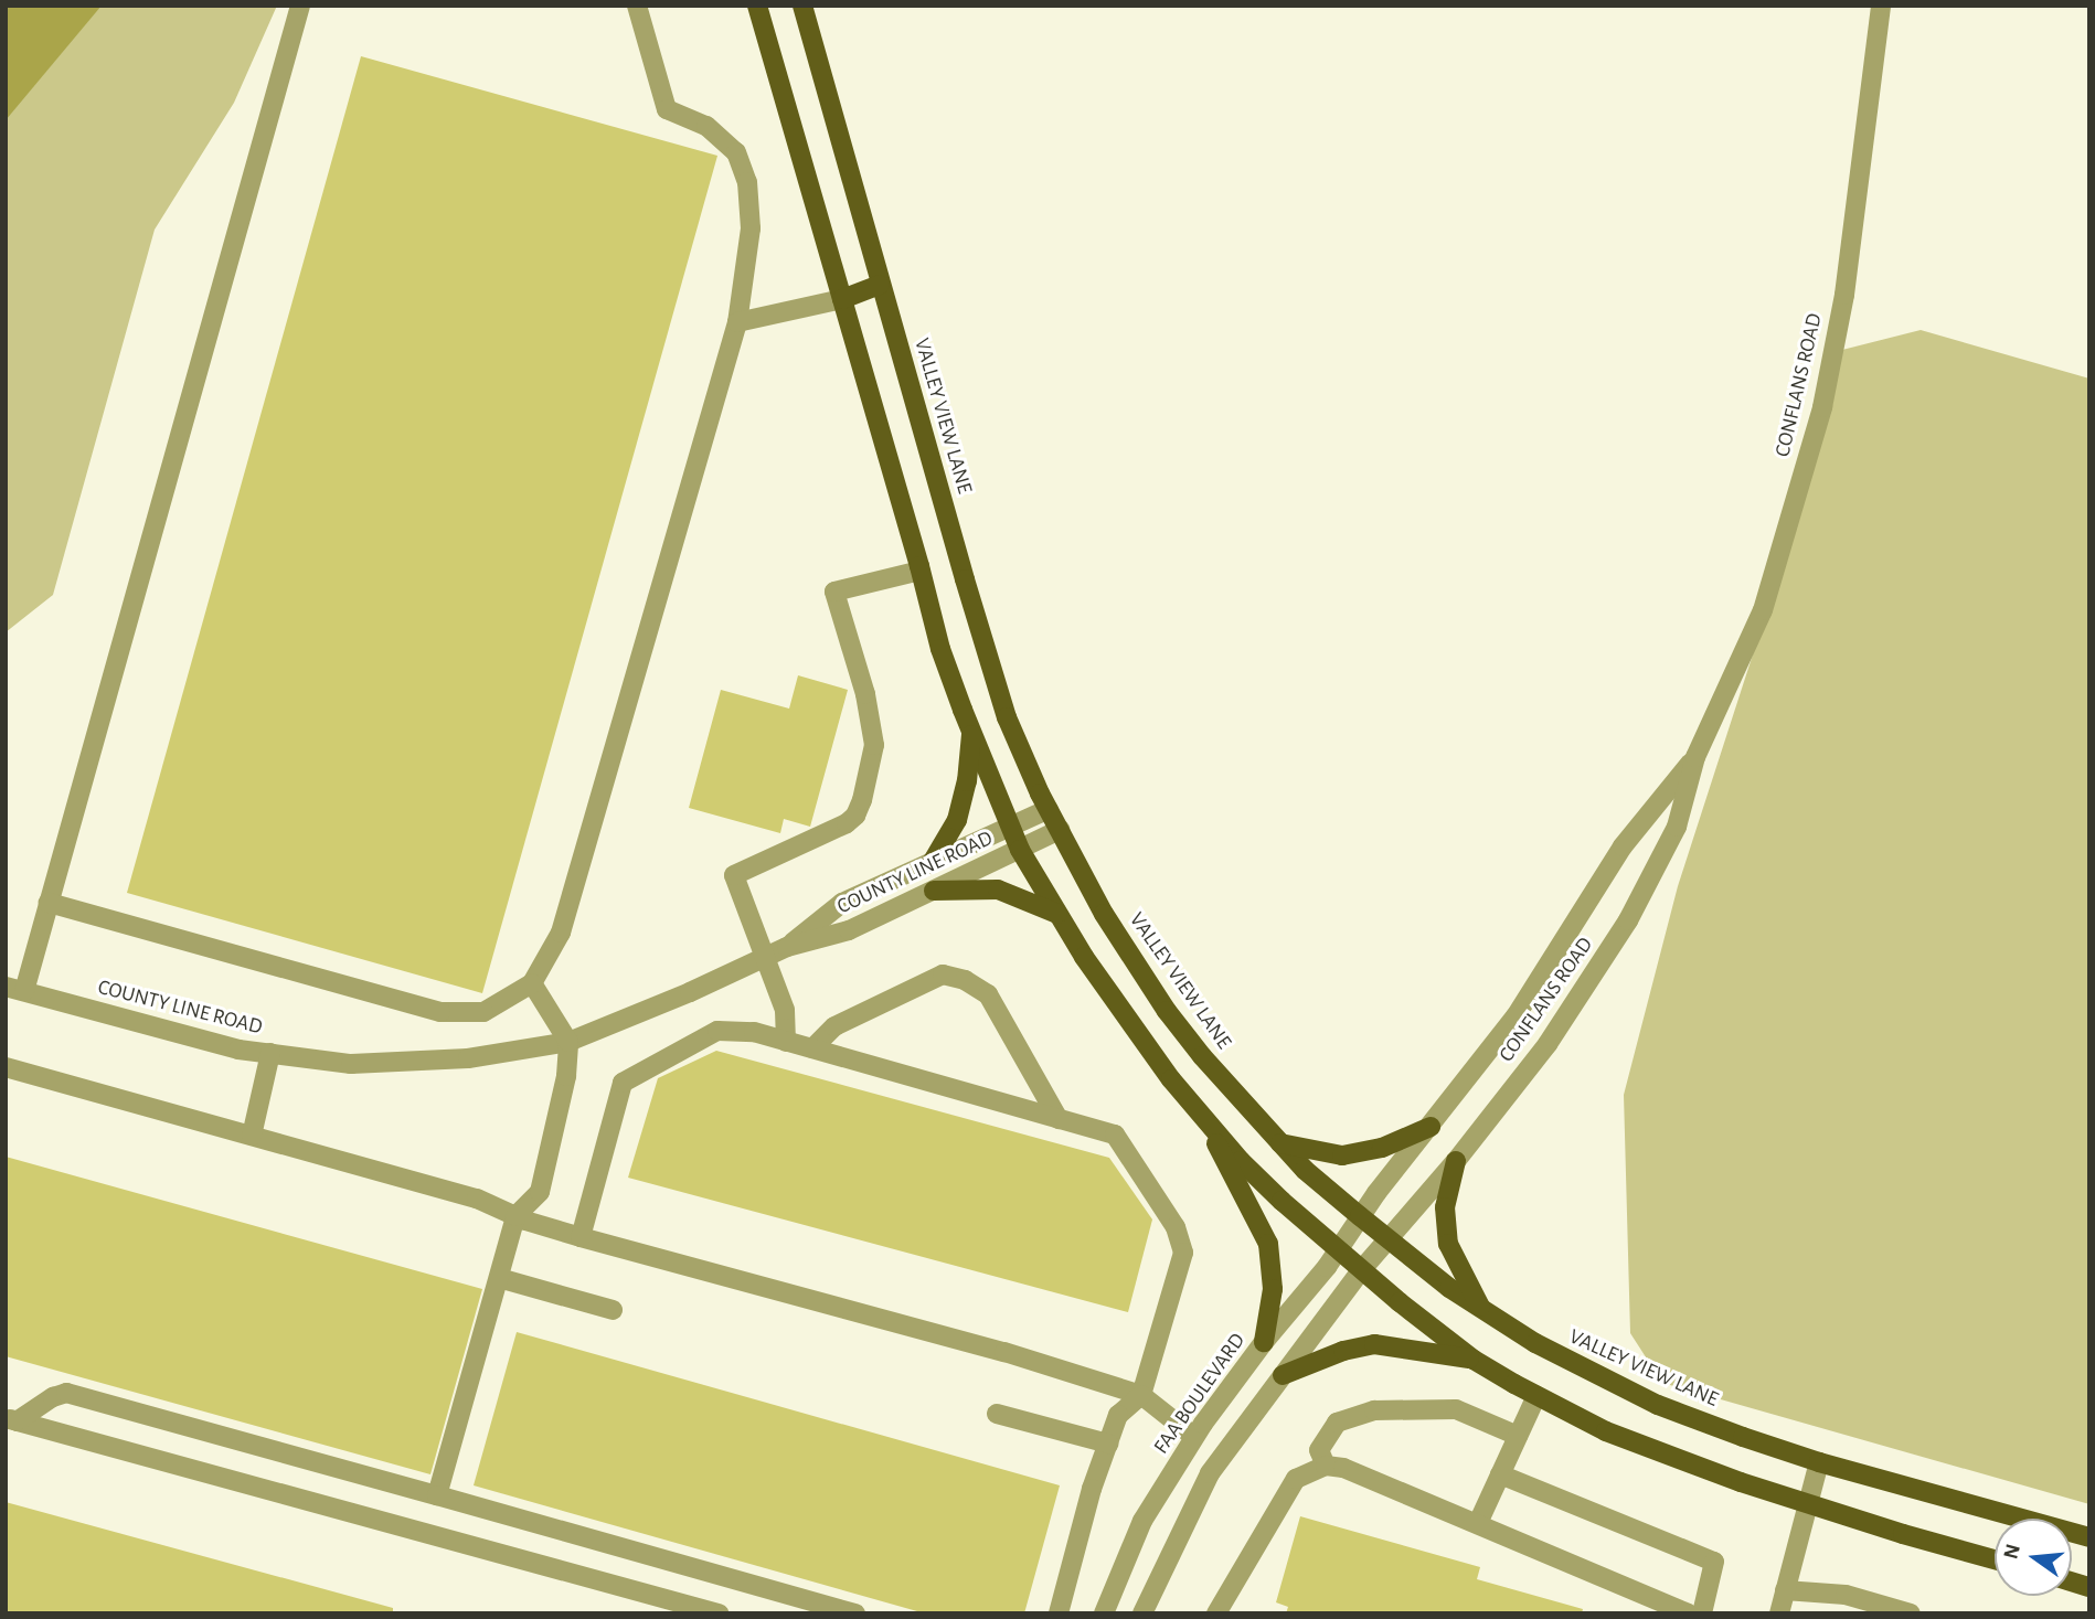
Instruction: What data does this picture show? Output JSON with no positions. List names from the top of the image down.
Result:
{
  "streets": {
    "main road": ["VALLEY VIEW LANE"],
    "street": ["CONFLANS ROAD", "COUNTY LINE ROAD", "FAA BOULEVARD"]
  },
  "crossings": [
    ["CONFLANS ROAD", "VALLEY VIEW LANE"],
    ["CONFLANS ROAD", "FAA BOULEVARD"],
    ["VALLEY VIEW LANE", "COUNTY LINE ROAD"],
    ["VALLEY VIEW LANE", "FAA BOULEVARD"]
  ],
  "north": "left"
}
